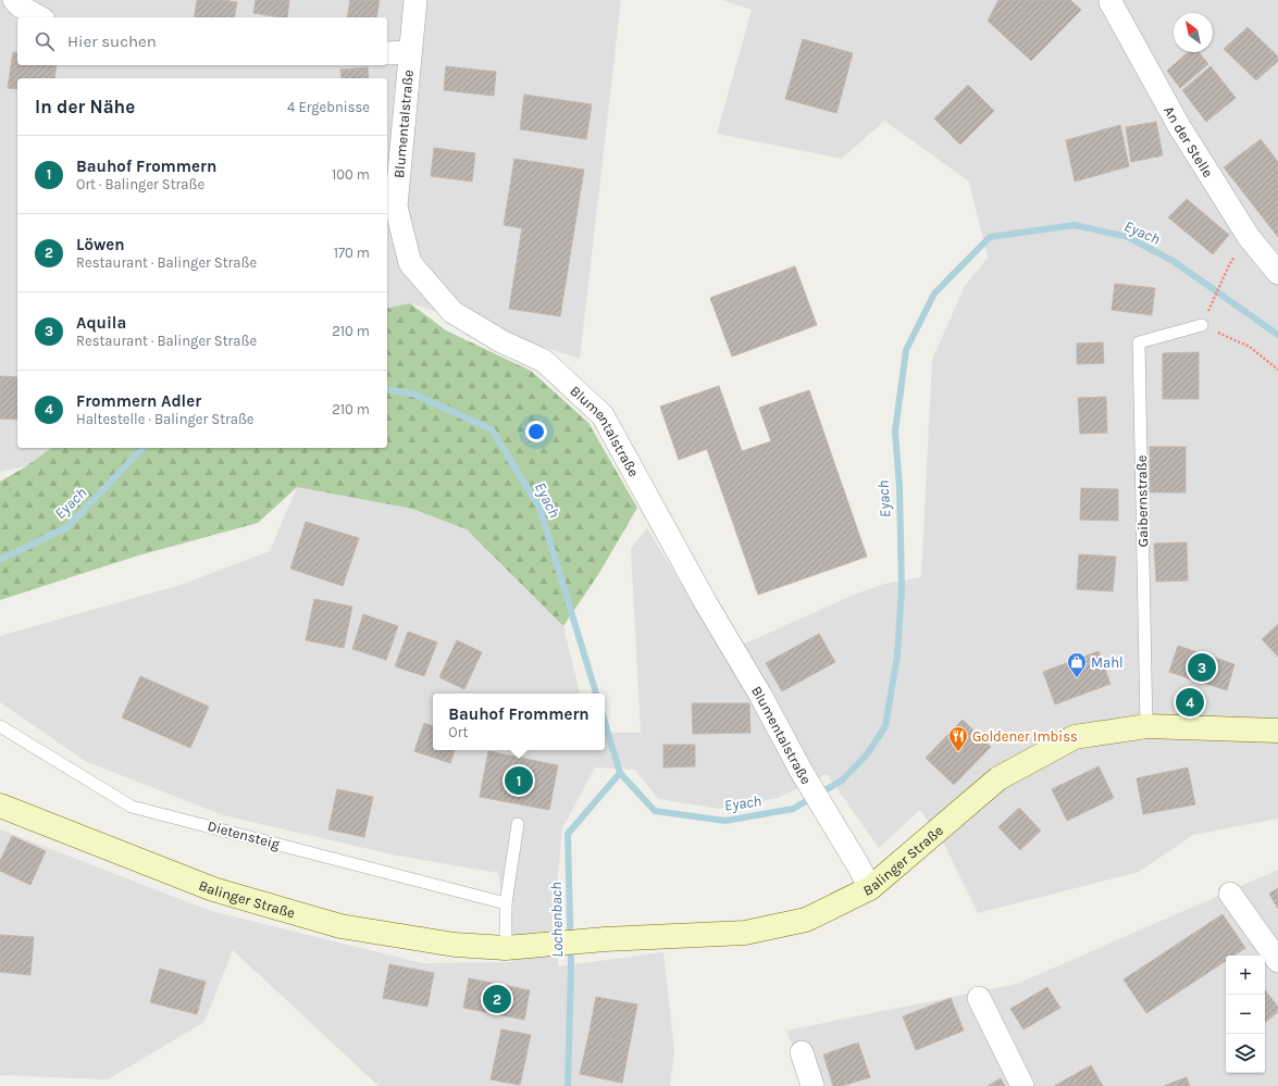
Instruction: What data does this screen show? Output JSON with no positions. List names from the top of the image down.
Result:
{
  "streets": {
    "main road": ["Balinger Straße"],
    "street": ["Blumentalstraße", "An der Stelle"],
    "lane": ["Gaibernstraße", "Dietensteig"]
  },
  "crossings": [
    ["Blumentalstraße", "Balinger Straße"],
    ["Gaibernstraße", "Balinger Straße"]
  ],
  "water": ["Eyach", "Lochenbach"],
  "places": {
    "shop": ["Mahl"],
    "restaurant": ["Goldener Imbiss"]
  },
  "north": "top left",
  "page": {
    "search": "Hier suchen",
    "heading": ["In der Nähe", "4 Ergebnisse"],
    "list": [
      {
        "mark": "1",
        "name": "Bauhof Frommern",
        "note": "Ort · Balinger Straße",
        "value": "100 m"
      },
      {
        "mark": "2",
        "name": "Löwen",
        "note": "Restaurant · Balinger Straße",
        "value": "170 m"
      },
      {
        "mark": "3",
        "name": "Aquila",
        "note": "Restaurant · Balinger Straße",
        "value": "210 m"
      },
      {
        "mark": "4",
        "name": "Frommern Adler",
        "note": "Haltestelle · Balinger Straße",
        "value": "210 m"
      }
    ],
    "pins": [
      "3",
      "4",
      "1",
      "2"
    ],
    "popup": ["Bauhof Frommern", "Ort"],
    "map_buttons": ["+", "−"]
  }
}
